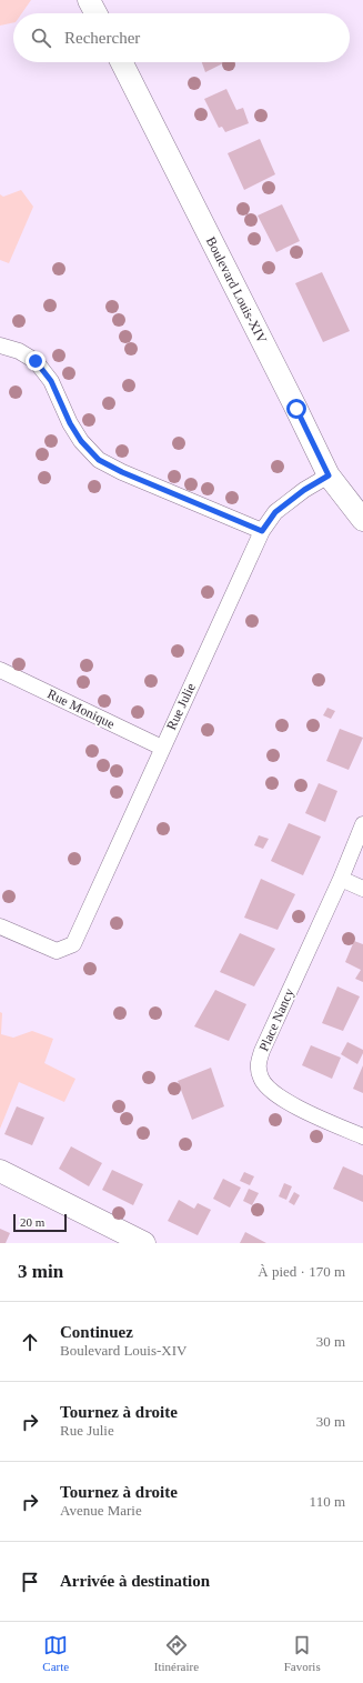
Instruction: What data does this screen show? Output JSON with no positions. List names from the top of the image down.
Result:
{
  "streets": {
    "main road": ["Boulevard Louis-XIV"],
    "street": ["Rue Julie", "Rue Monique", "Place Nancy"]
  },
  "crossings": [
    ["Boulevard Louis-XIV", "Rue Julie"],
    ["Rue Julie", "Rue Monique"]
  ],
  "scale_bar": "20 m",
  "page": {
    "search": "Rechercher",
    "scale": "20 m",
    "heading": ["3 min", "À pied · 170 m"],
    "list": [
      ["Continuez", "Boulevard Louis-XIV", "30 m"],
      ["Tournez à droite", "Rue Julie", "30 m"],
      ["Tournez à droite", "Avenue Marie", "110 m"],
      "Arrivée à destination"
    ],
    "nav": ["Carte", "Itinéraire", "Favoris"]
  }
}
